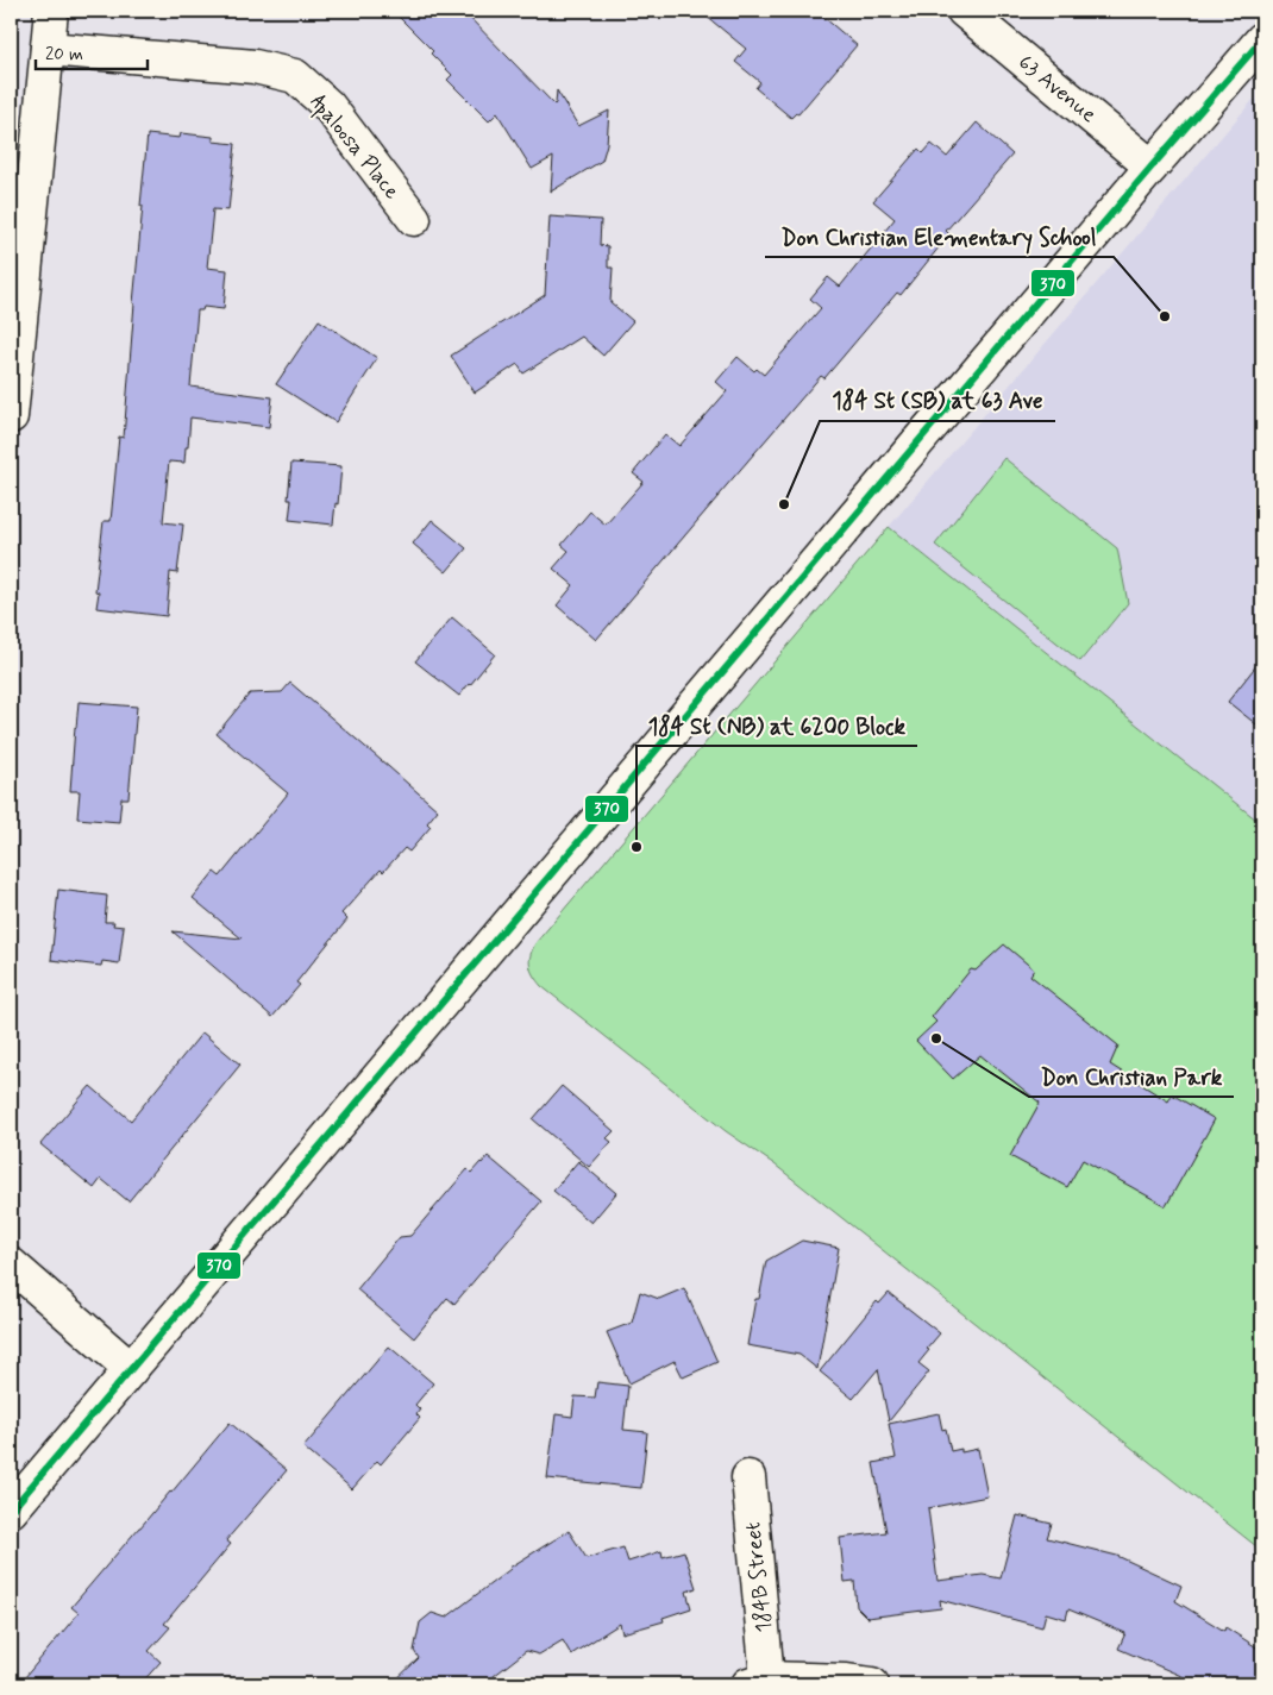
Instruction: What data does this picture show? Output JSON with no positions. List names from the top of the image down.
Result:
{
  "streets": {
    "main road": ["63 Avenue", "Apaloosa Place", "184B Street"]
  },
  "places": [
    "Don Christian Elementary School",
    "184 St (SB) at 63 Ave",
    "184 St (NB) at 6200 Block",
    "Don Christian Park"
  ],
  "lines": ["transit line 370"],
  "scale_bar": "20 m"
}
